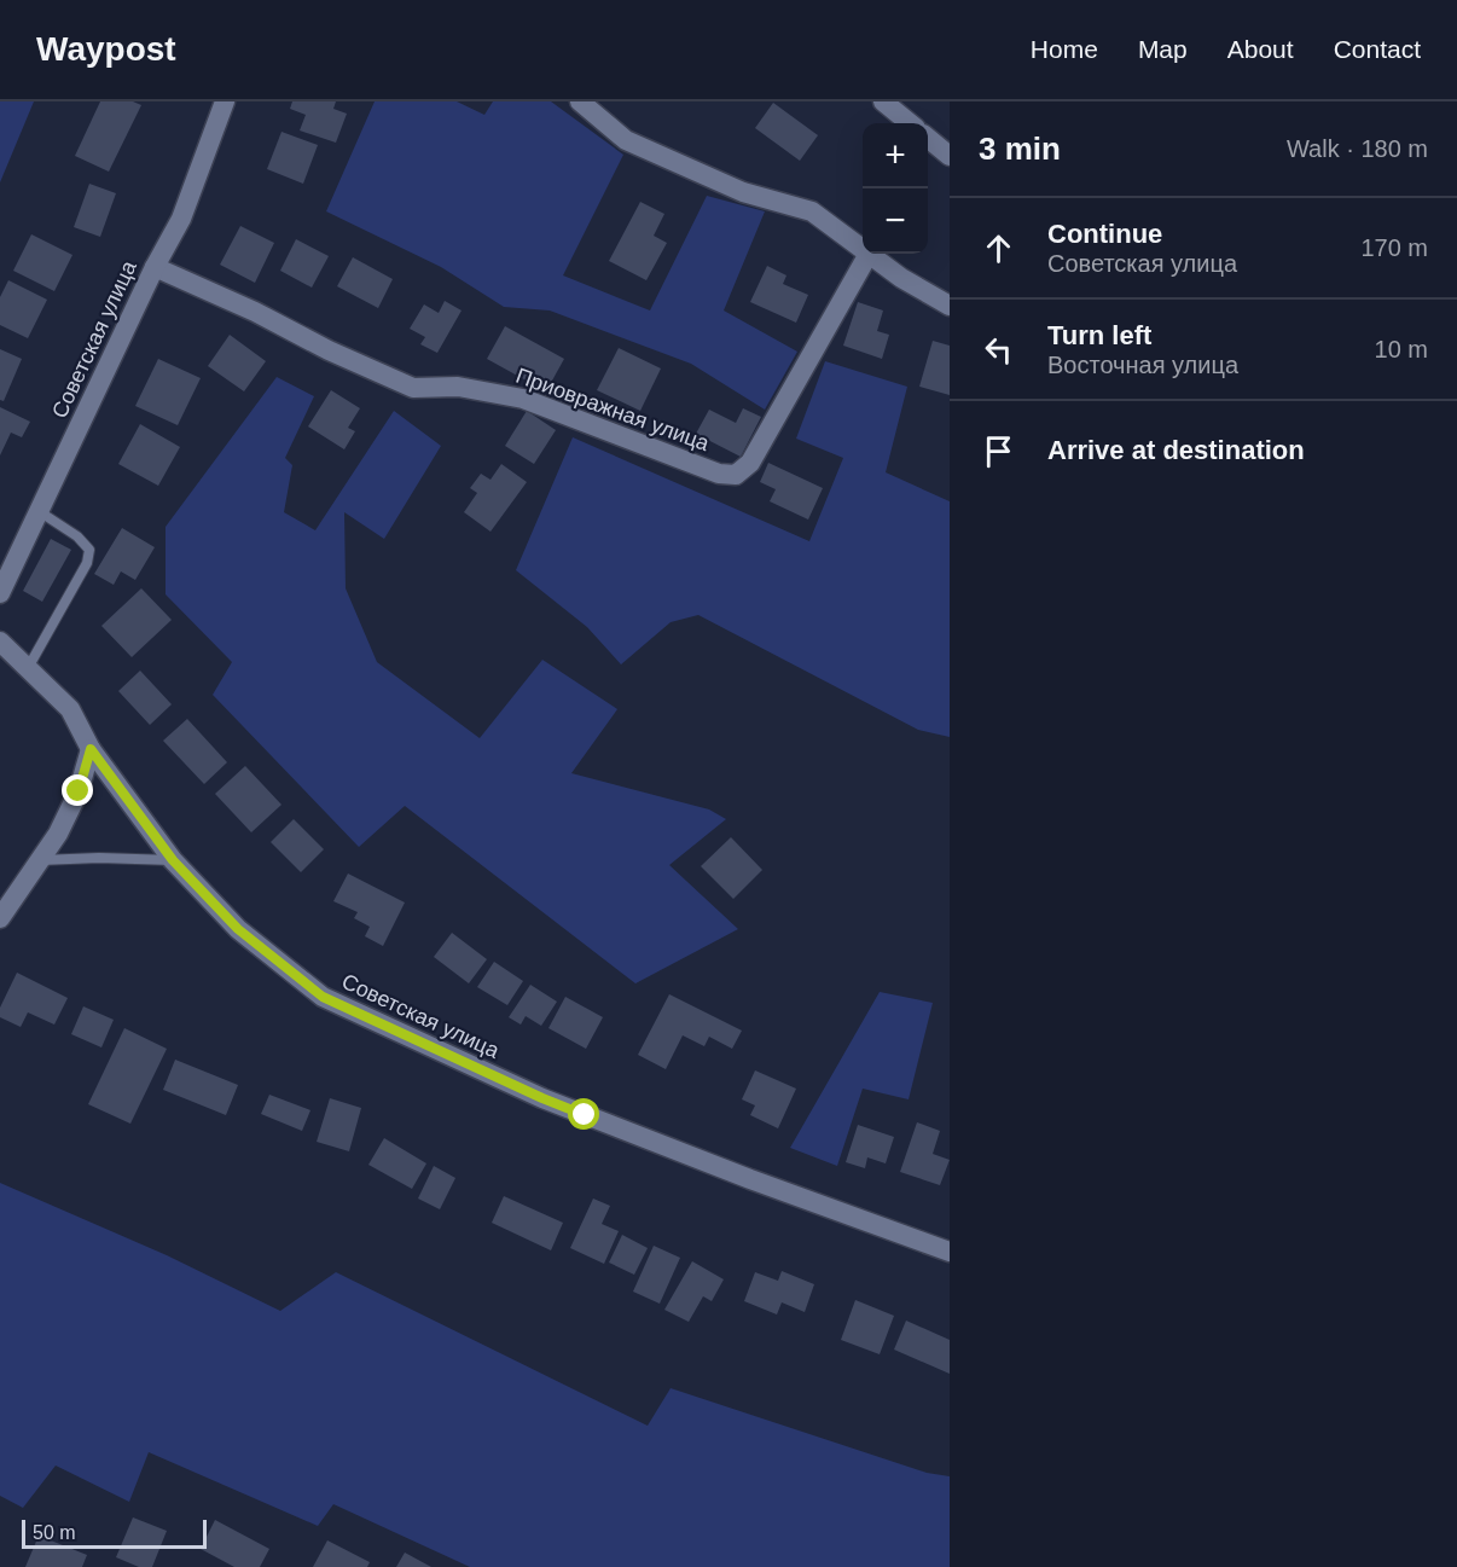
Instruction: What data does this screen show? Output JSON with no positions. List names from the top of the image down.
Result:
{
  "streets": {
    "street": ["Советская улица", "Приовражная улица"]
  },
  "crossings": [
    ["Советская улица", "Приовражная улица"]
  ],
  "scale_bar": "50 m",
  "page": {
    "header": "Waypost",
    "nav": [
      "Home",
      "Map",
      "About",
      "Contact"
    ],
    "heading": ["3 min", "Walk · 180 m"],
    "map_buttons": ["+", "−"],
    "list": [
      ["Continue", "Советская улица", "170 m"],
      ["Turn left", "Восточная улица", "10 m"],
      "Arrive at destination"
    ],
    "scale": "50 m"
  }
}
